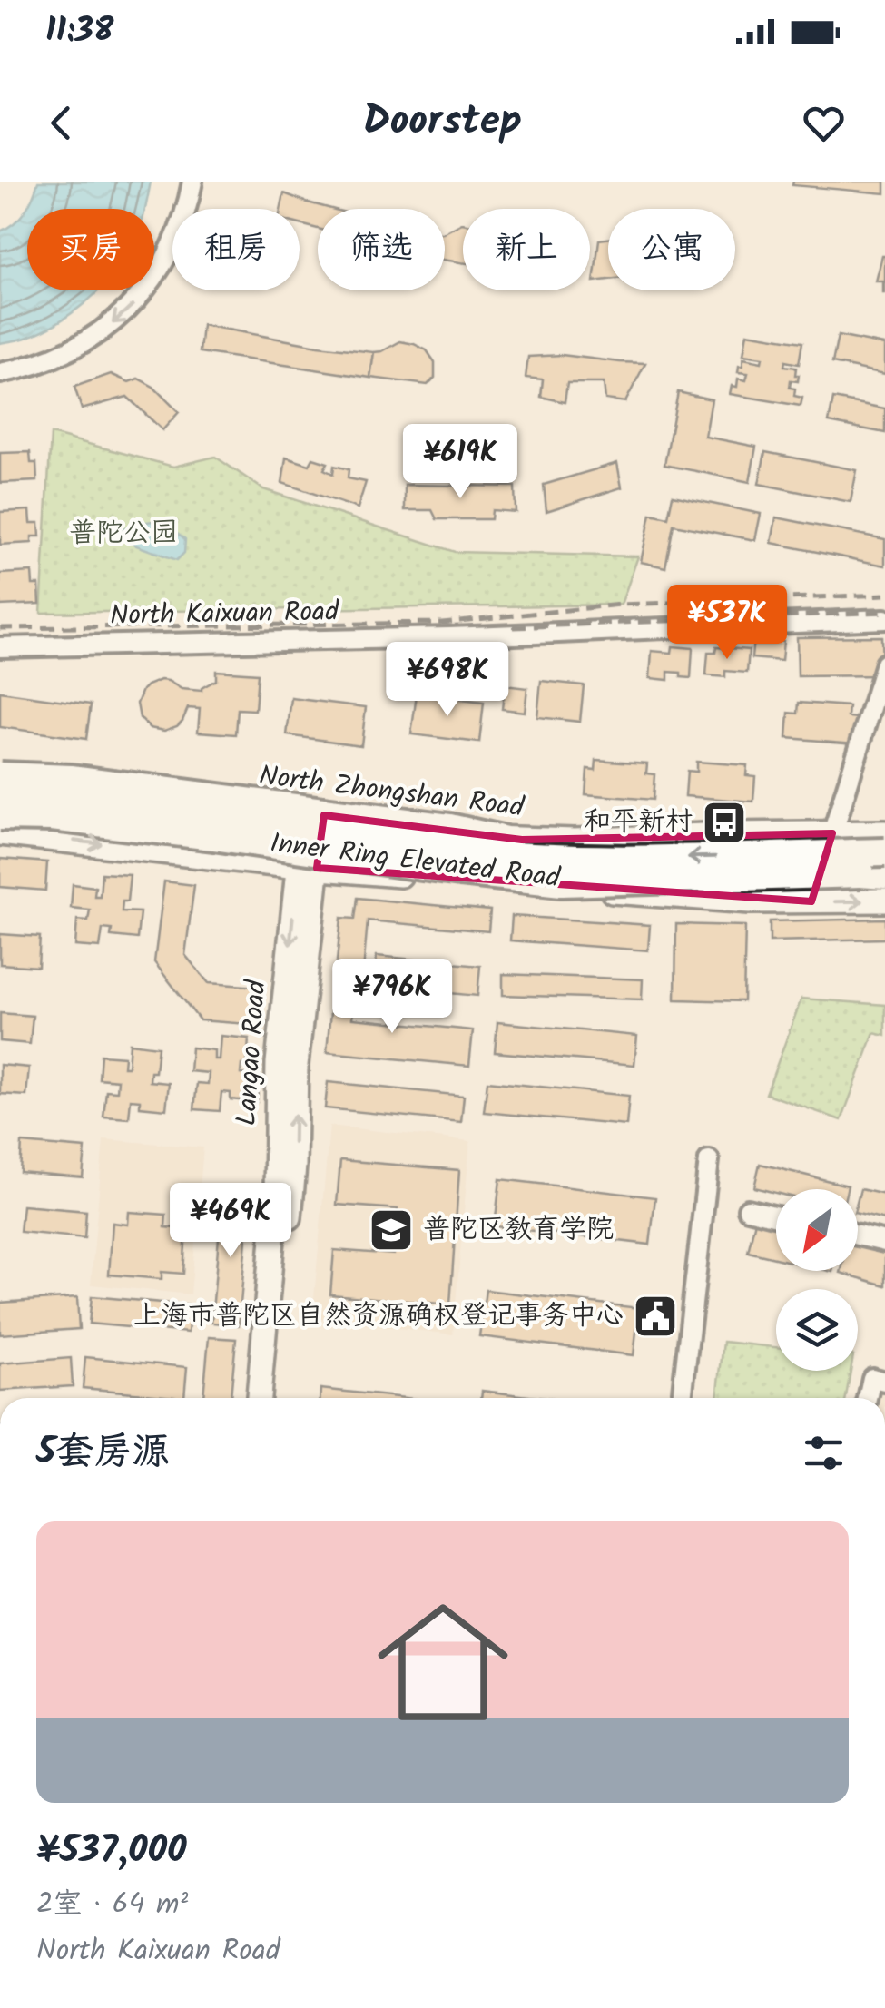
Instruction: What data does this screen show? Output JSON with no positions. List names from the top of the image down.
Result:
{
  "streets": {
    "highway": ["Inner Ring Elevated Road"],
    "main road": ["North Zhongshan Road", "Langao Road"],
    "street": ["North Kaixuan Road"]
  },
  "crossings": [
    ["North Zhongshan Road", "Langao Road"]
  ],
  "parks": ["普陀公园"],
  "places": {
    "bus stop": ["和平新村"],
    "school or university": ["普陀区教育学院"],
    "public building": ["上海市普陀区自然资源确权登记事务中心"]
  },
  "north": "bottom left",
  "page": {
    "status": "11:38",
    "header": "Doorstep",
    "chip": [
      "买房",
      "租房",
      "筛选",
      "新上",
      "公寓"
    ],
    "price": [
      "¥619K",
      "¥537K",
      "¥698K",
      "¥796K",
      "¥469K"
    ],
    "heading": "5套房源",
    "list": [
      {
        "name": "¥537,000",
        "note": "2室 · 64 m² · North Kaixuan Road"
      }
    ]
  }
}
